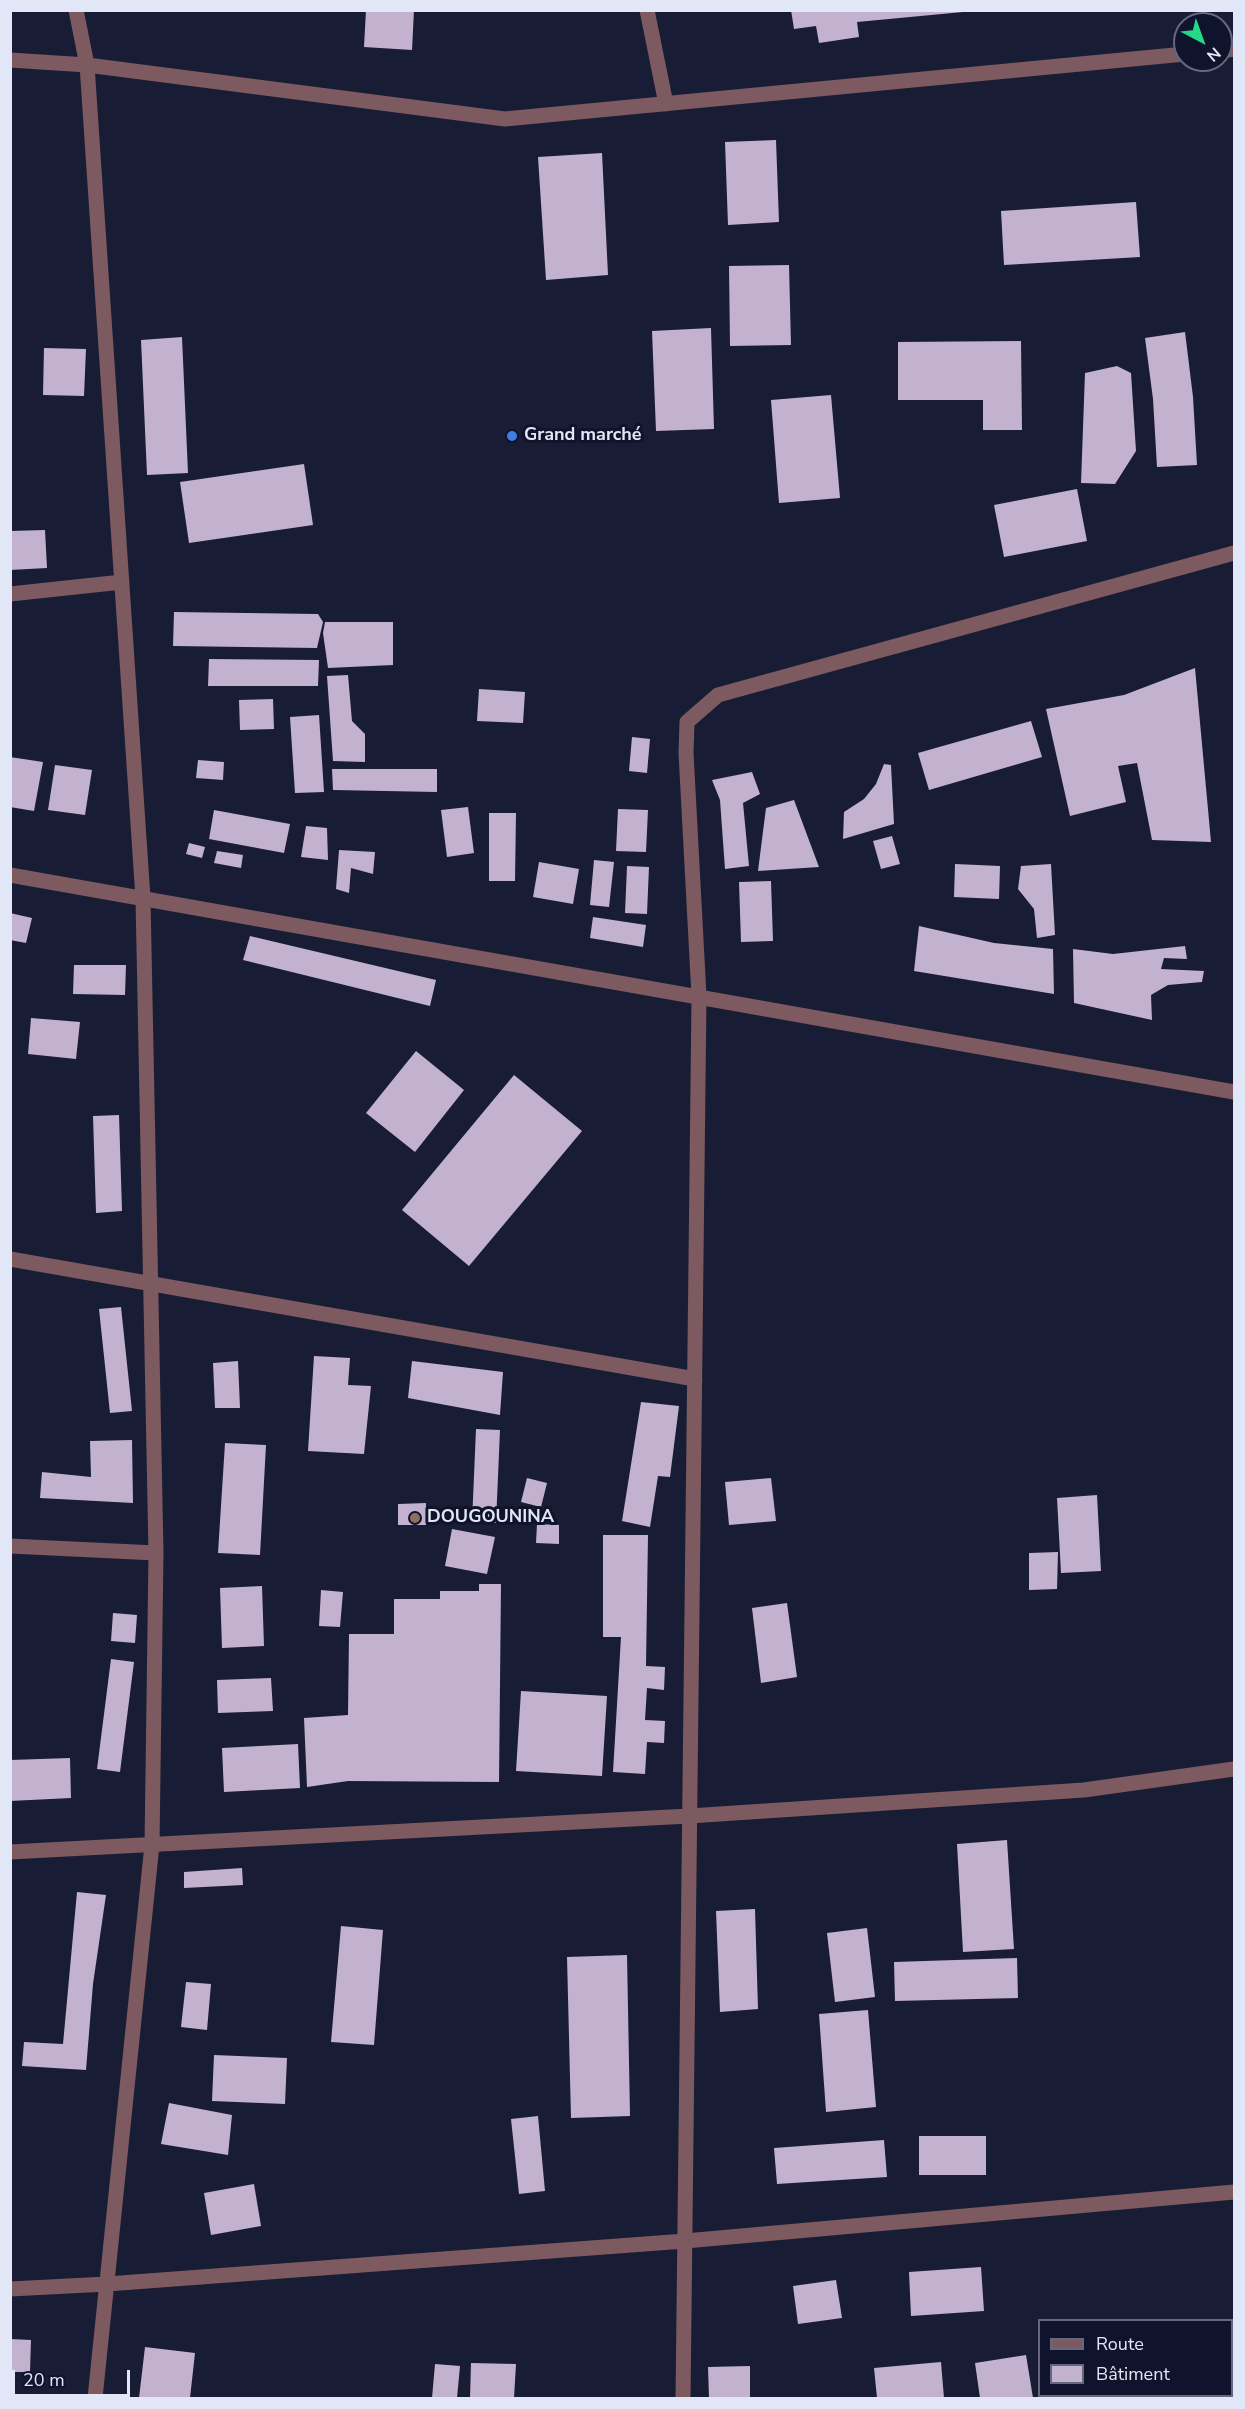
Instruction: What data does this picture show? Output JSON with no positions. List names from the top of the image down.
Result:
{
  "places": ["Grand marché", "DOUGOUNINA"],
  "legend": ["Route", "Bâtiment"],
  "scale_bar": "20 m",
  "north": "bottom right"
}
